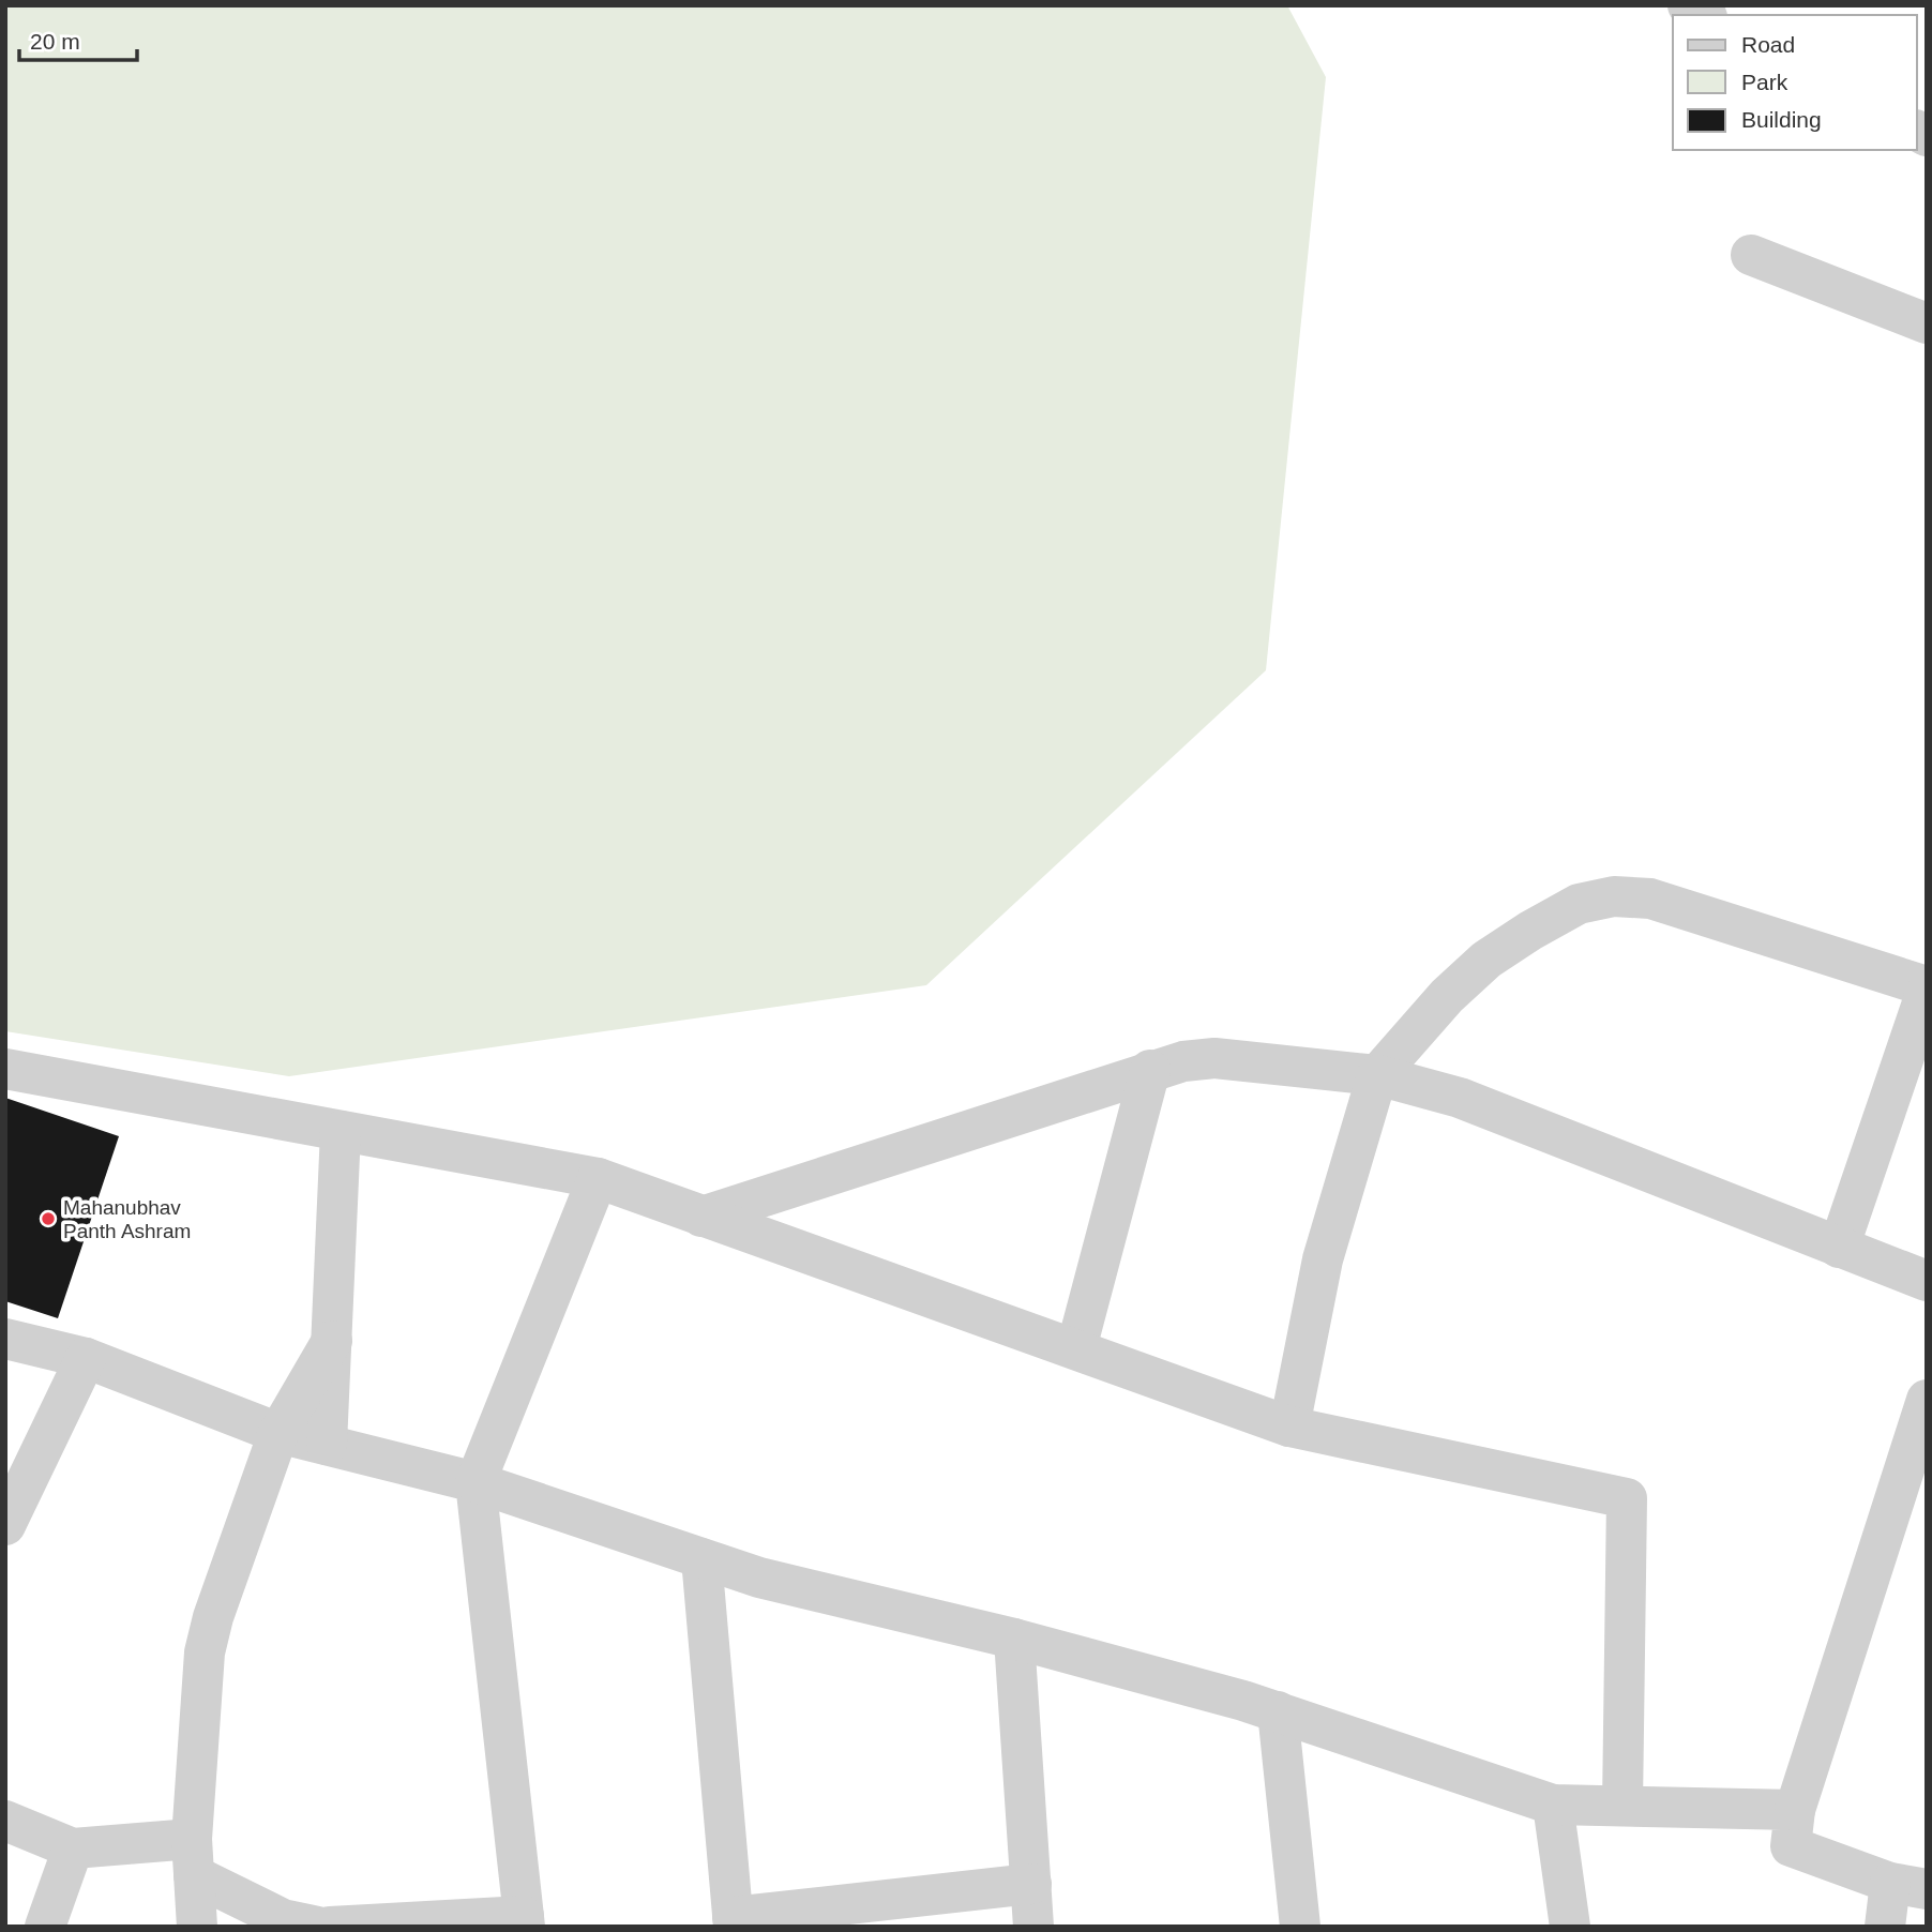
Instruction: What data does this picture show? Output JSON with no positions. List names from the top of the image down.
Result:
{
  "places": ["Mahanubhav Panth Ashram"],
  "legend": ["Road", "Park", "Building"],
  "scale_bar": "20 m"
}
